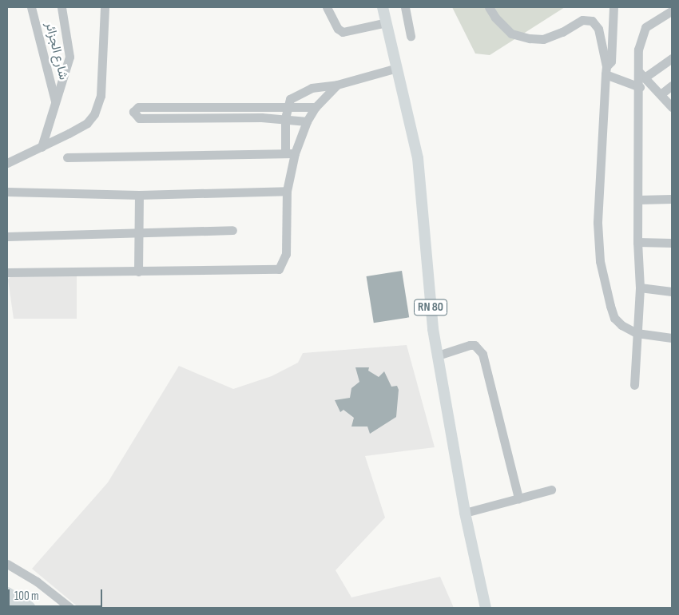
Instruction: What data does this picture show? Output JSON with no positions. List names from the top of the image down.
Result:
{
  "streets": {
    "main road": ["RN 80"],
    "street": ["شارع الجزائر"]
  },
  "scale_bar": "100 m"
}
